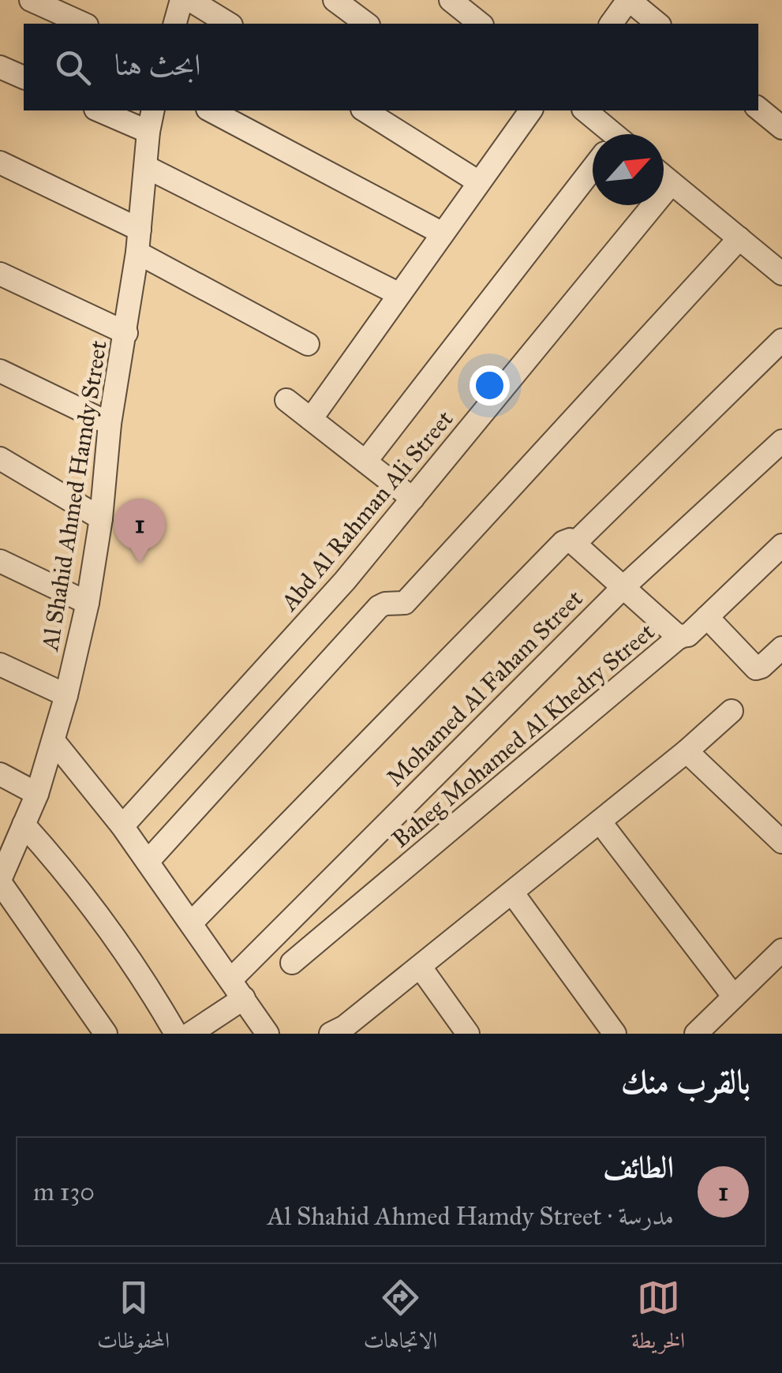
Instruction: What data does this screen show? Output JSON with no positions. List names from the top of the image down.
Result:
{
  "streets": {
    "street": [
      "Al Shahid Ahmed Hamdy Street",
      "Abd Al Rahman Ali Street",
      "Mohamed Al Faham Street",
      "Baheg Mohamed Al Khedry Street"
    ]
  },
  "north": "top right",
  "page": {
    "search": "ابحث هنا",
    "pins": "1",
    "heading": "بالقرب منك",
    "list": [
      {
        "mark": "1",
        "name": "الطائف",
        "note": "مدرسة · Al Shahid Ahmed Hamdy Street",
        "value": "130 m"
      }
    ],
    "nav": ["الخريطة", "الاتجاهات", "المحفوظات"]
  }
}
